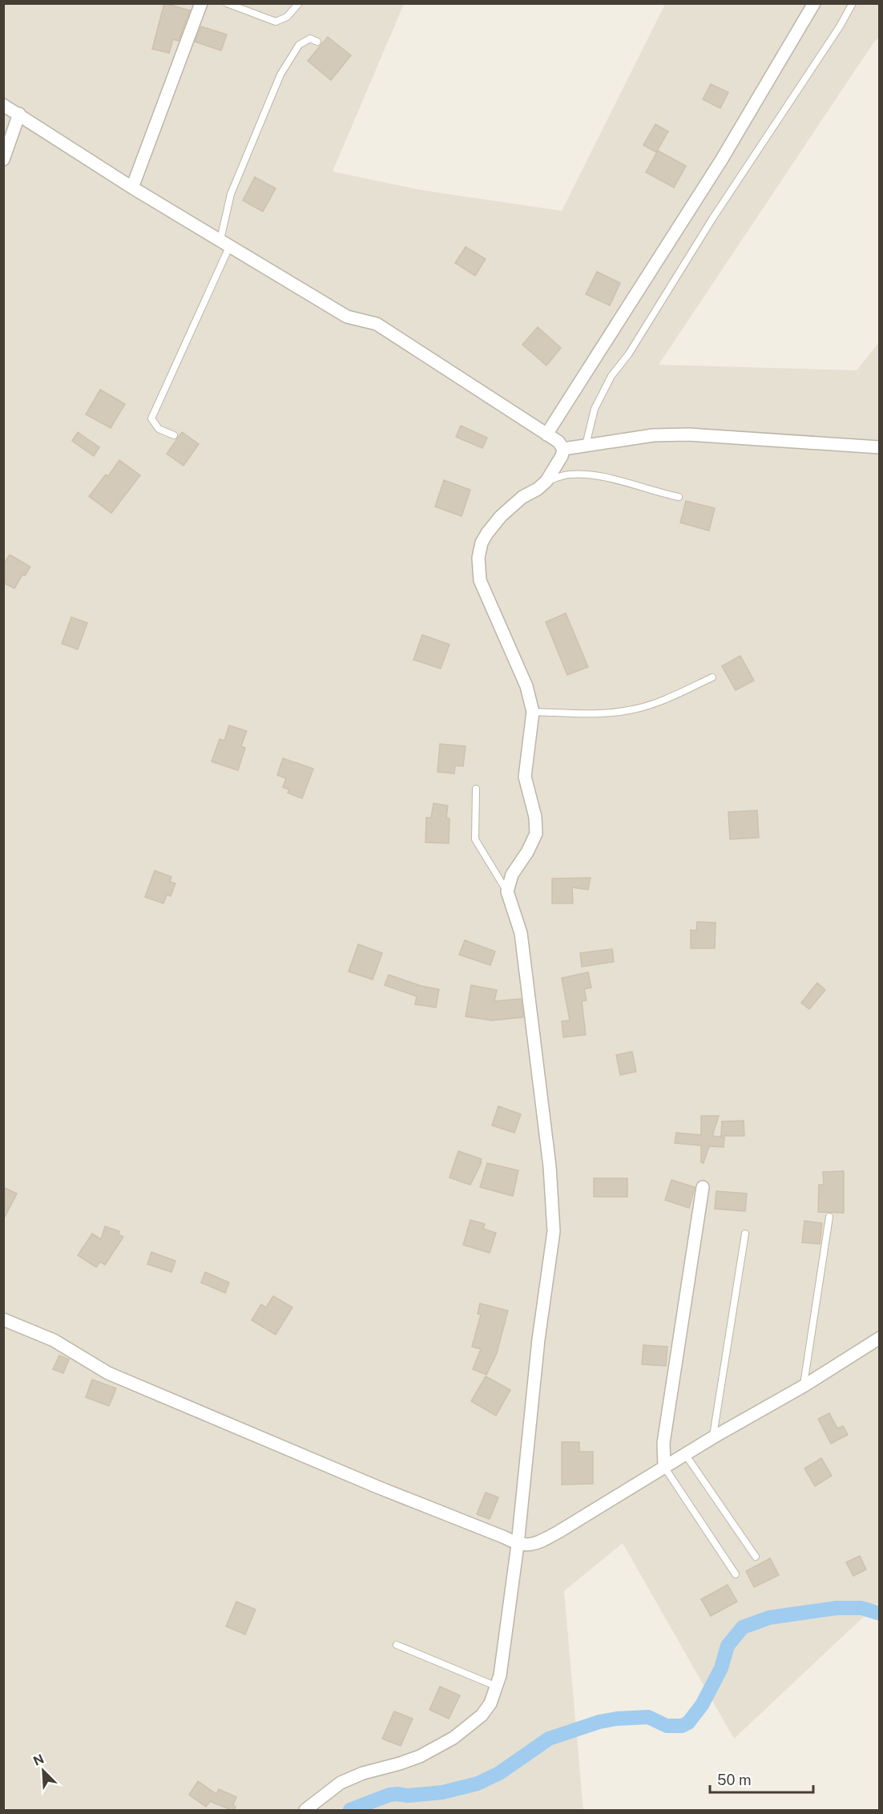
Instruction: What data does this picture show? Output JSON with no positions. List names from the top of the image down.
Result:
{
  "scale_bar": "50 m",
  "north": "top left"
}
